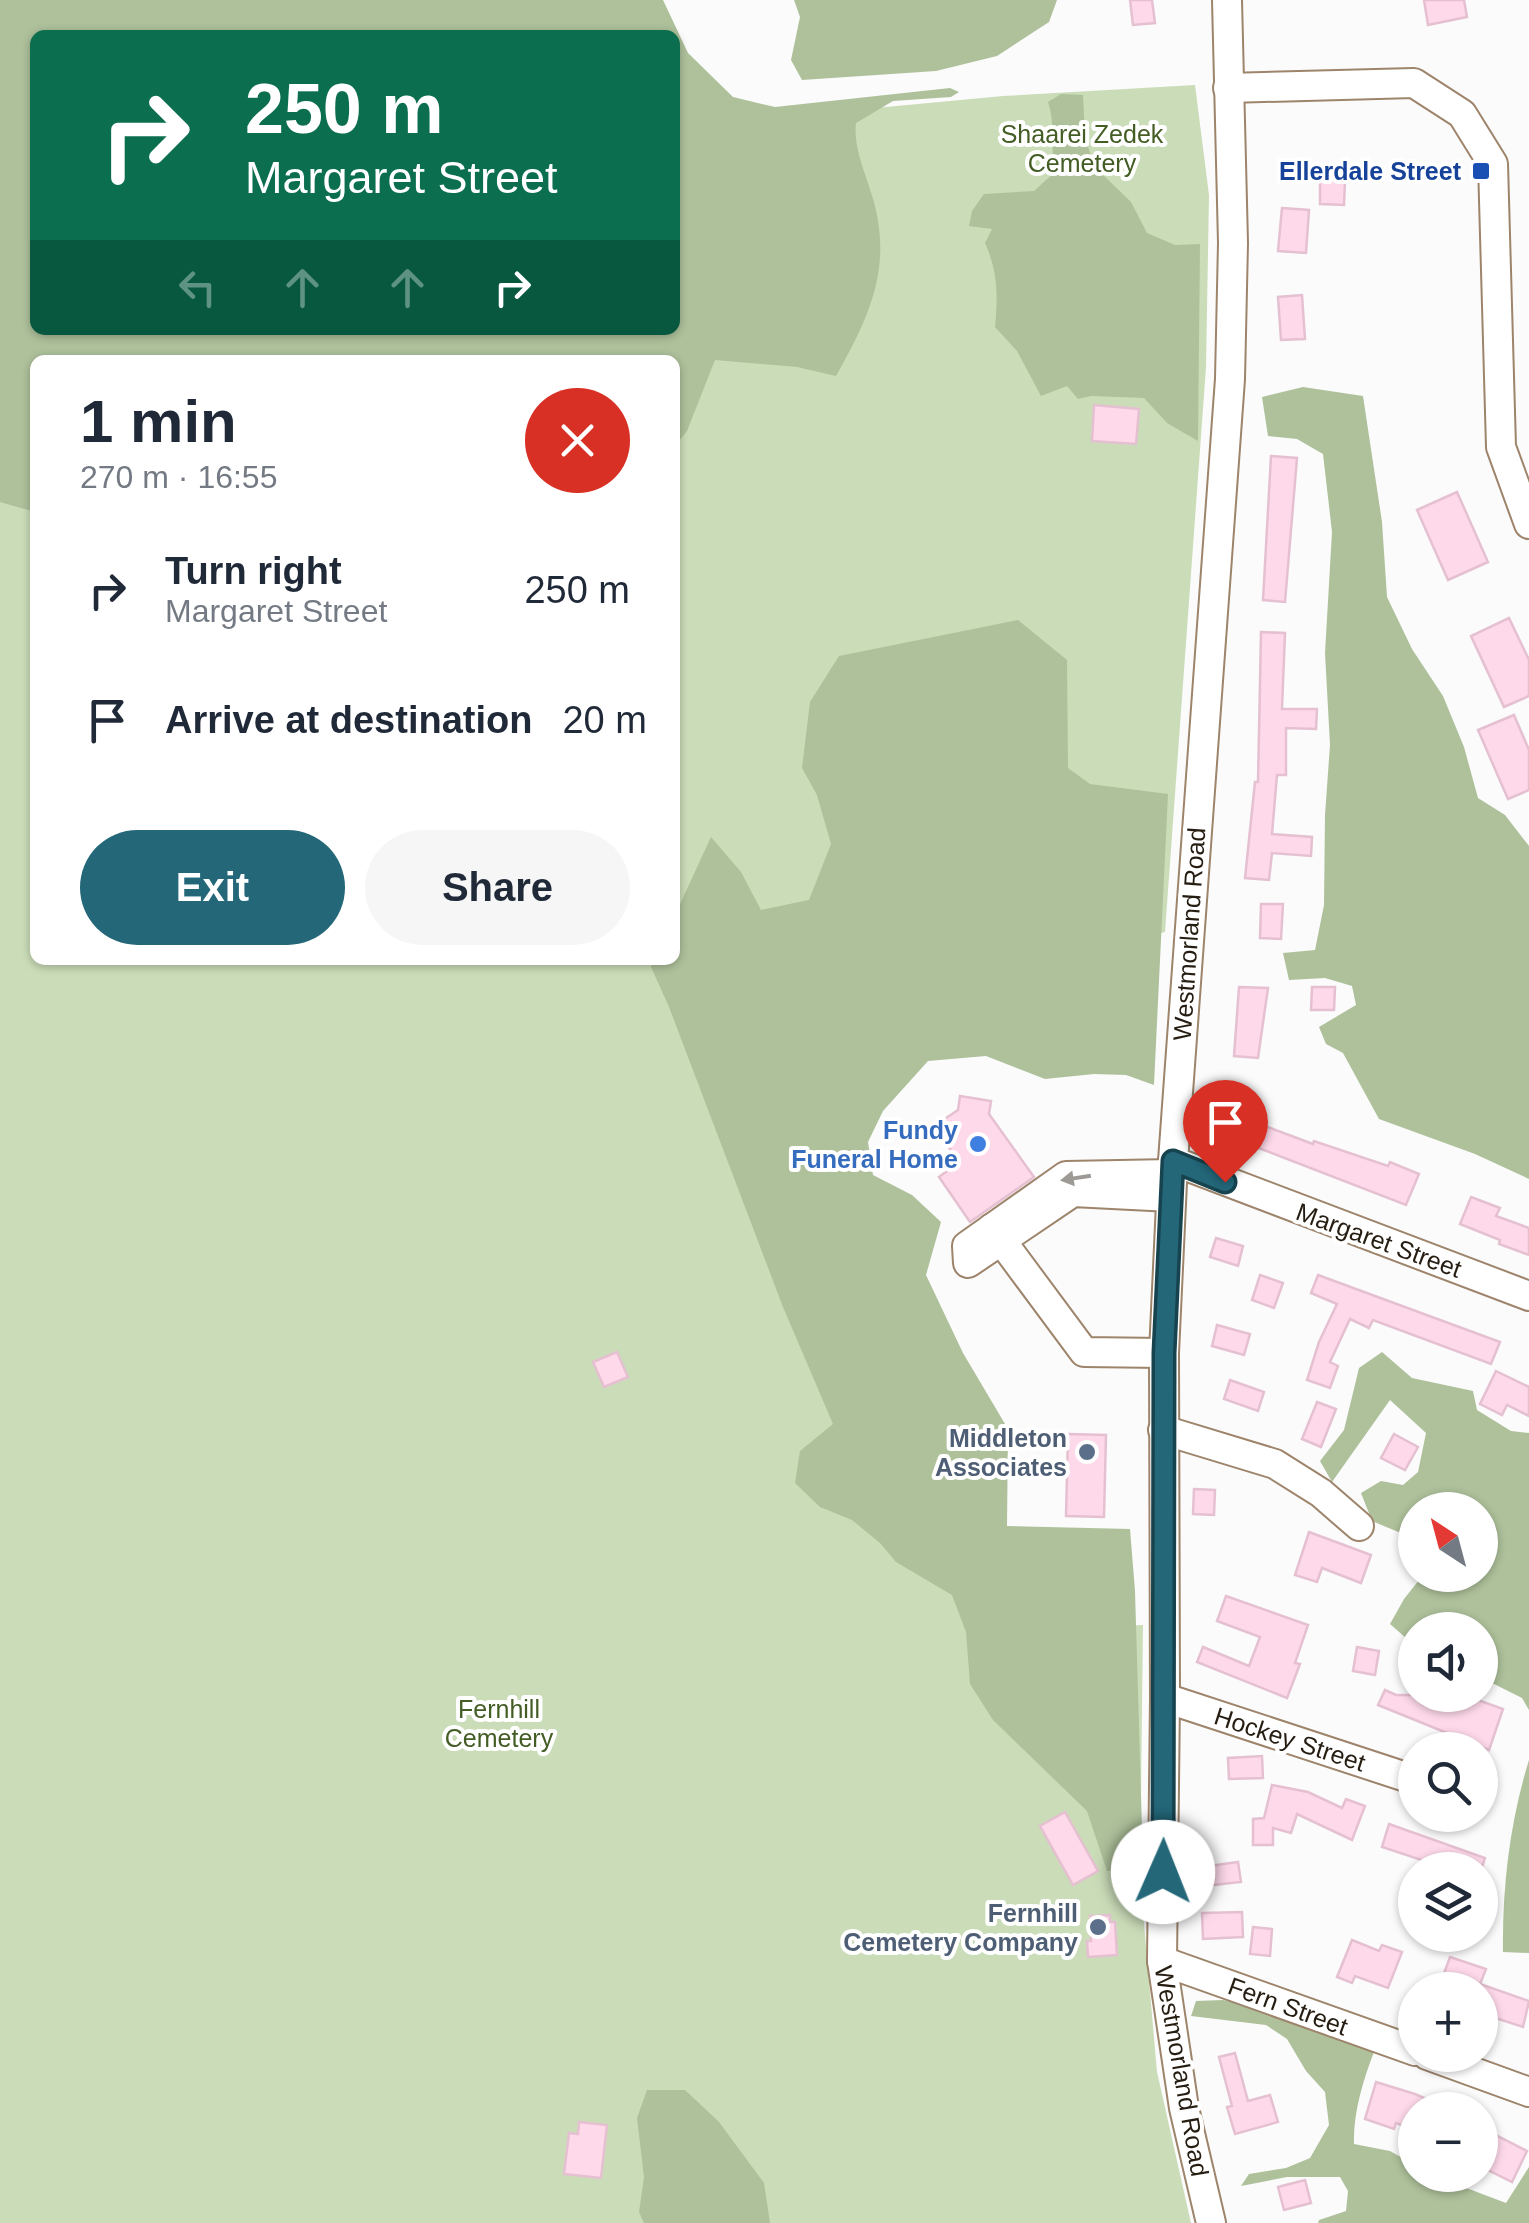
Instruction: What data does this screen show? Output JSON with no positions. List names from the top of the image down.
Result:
{
  "streets": {
    "street": [
      "Westmorland Road",
      "Margaret Street",
      "Hockey Street",
      "Fern Street"
    ]
  },
  "crossings": [
    ["Westmorland Road", "Margaret Street"],
    ["Westmorland Road", "Hockey Street"],
    ["Westmorland Road", "Fern Street"]
  ],
  "parks": ["Shaarei Zedek Cemetery", "Fernhill Cemetery"],
  "places": {
    "transit": ["Ellerdale Street"],
    "other": ["Fundy Funeral Home", "Middleton Associates", "Fernhill Cemetery Company"]
  },
  "north": "top left",
  "page": {
    "turn": ["250 m", "Margaret Street"],
    "heading": ["1 min", "270 m · 16:55"],
    "list": [
      {
        "name": "Turn right",
        "note": "Margaret Street",
        "value": "250 m"
      },
      {
        "name": "Arrive at destination",
        "value": "20 m"
      }
    ],
    "buttons": ["Exit", "Share"],
    "map_buttons": ["+", "−"]
  }
}
